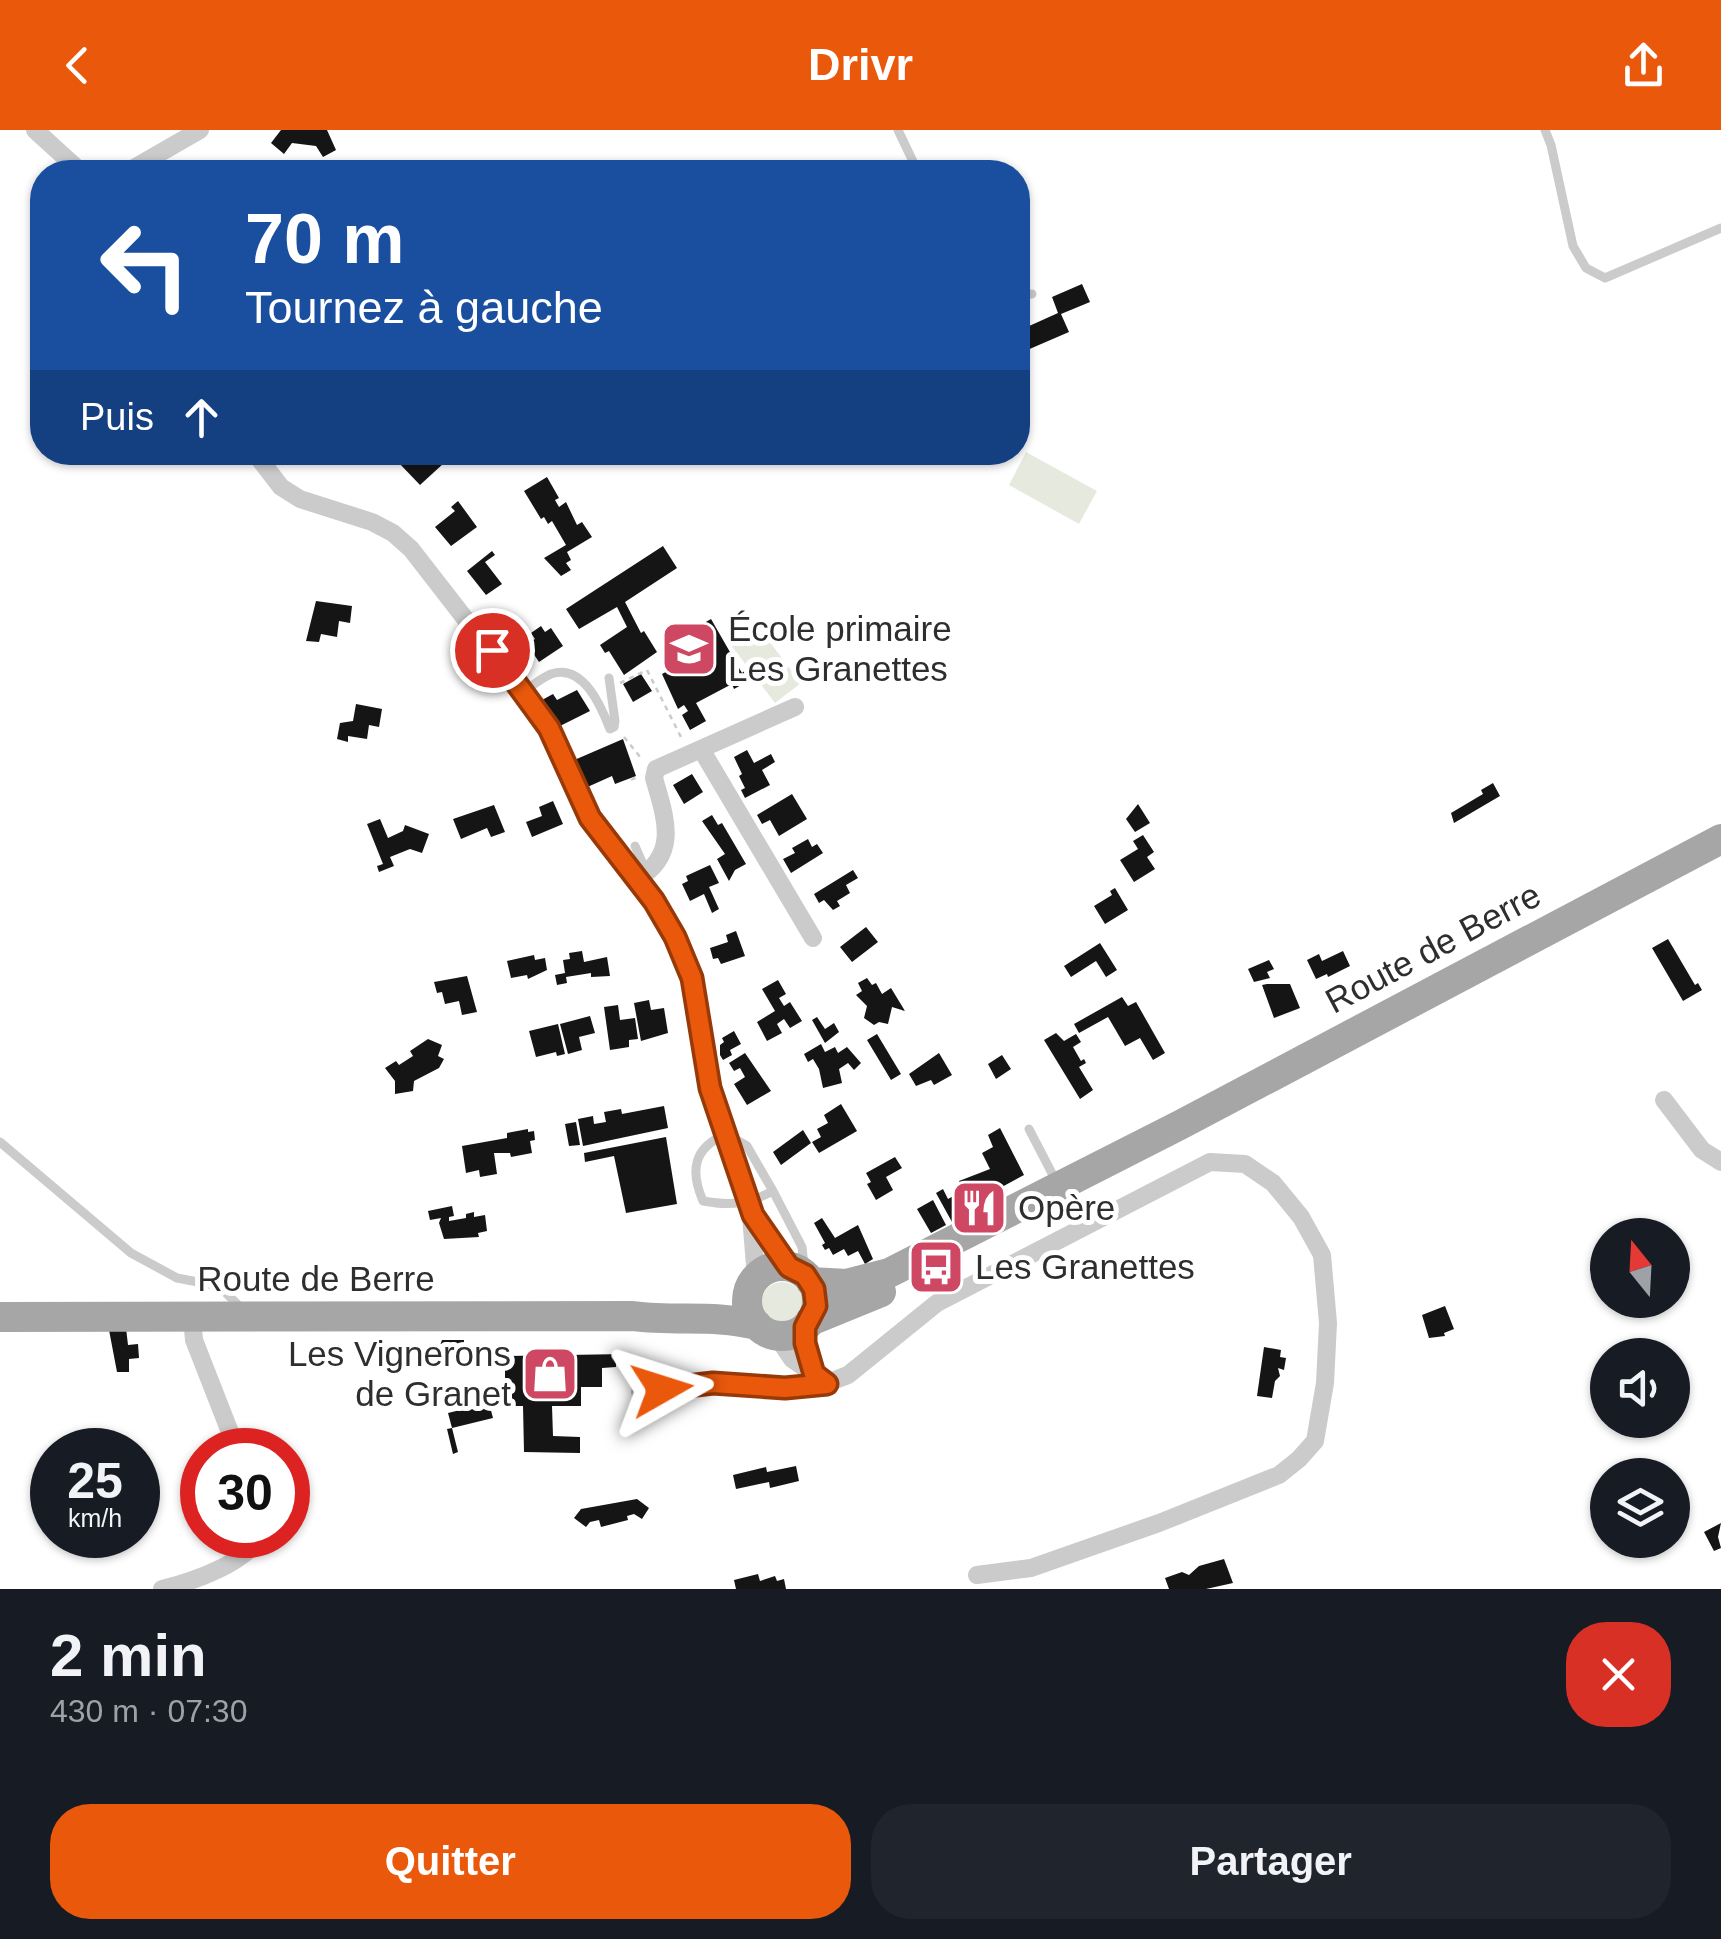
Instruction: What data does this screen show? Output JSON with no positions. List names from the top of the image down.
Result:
{
  "streets": {
    "main road": ["Route de Berre"]
  },
  "places": {
    "school or university": ["École primaire Les Granettes"],
    "restaurant": ["Opère"],
    "bus stop": ["Les Granettes"],
    "shop": ["Les Vignerons de Granet"]
  },
  "north": "top",
  "page": {
    "header": "Drivr",
    "turn": ["70 m", "Tournez à gauche"],
    "then": "Puis",
    "speed": "25 km/h",
    "limit": "30",
    "heading": ["2 min", "430 m · 07:30"],
    "buttons": ["Quitter", "Partager"]
  }
}
